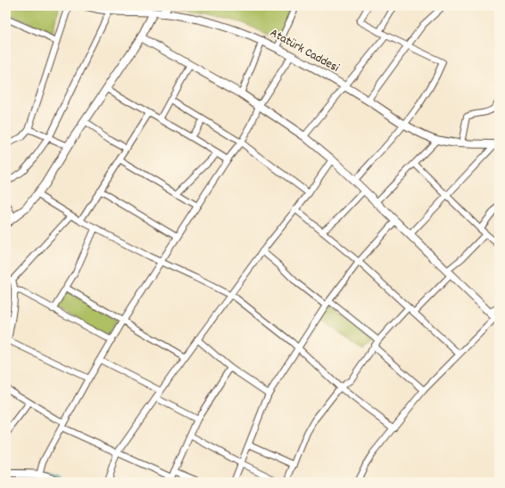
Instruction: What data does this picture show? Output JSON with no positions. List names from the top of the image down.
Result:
{
  "streets": {
    "street": ["Atatürk Caddesi"]
  }
}
